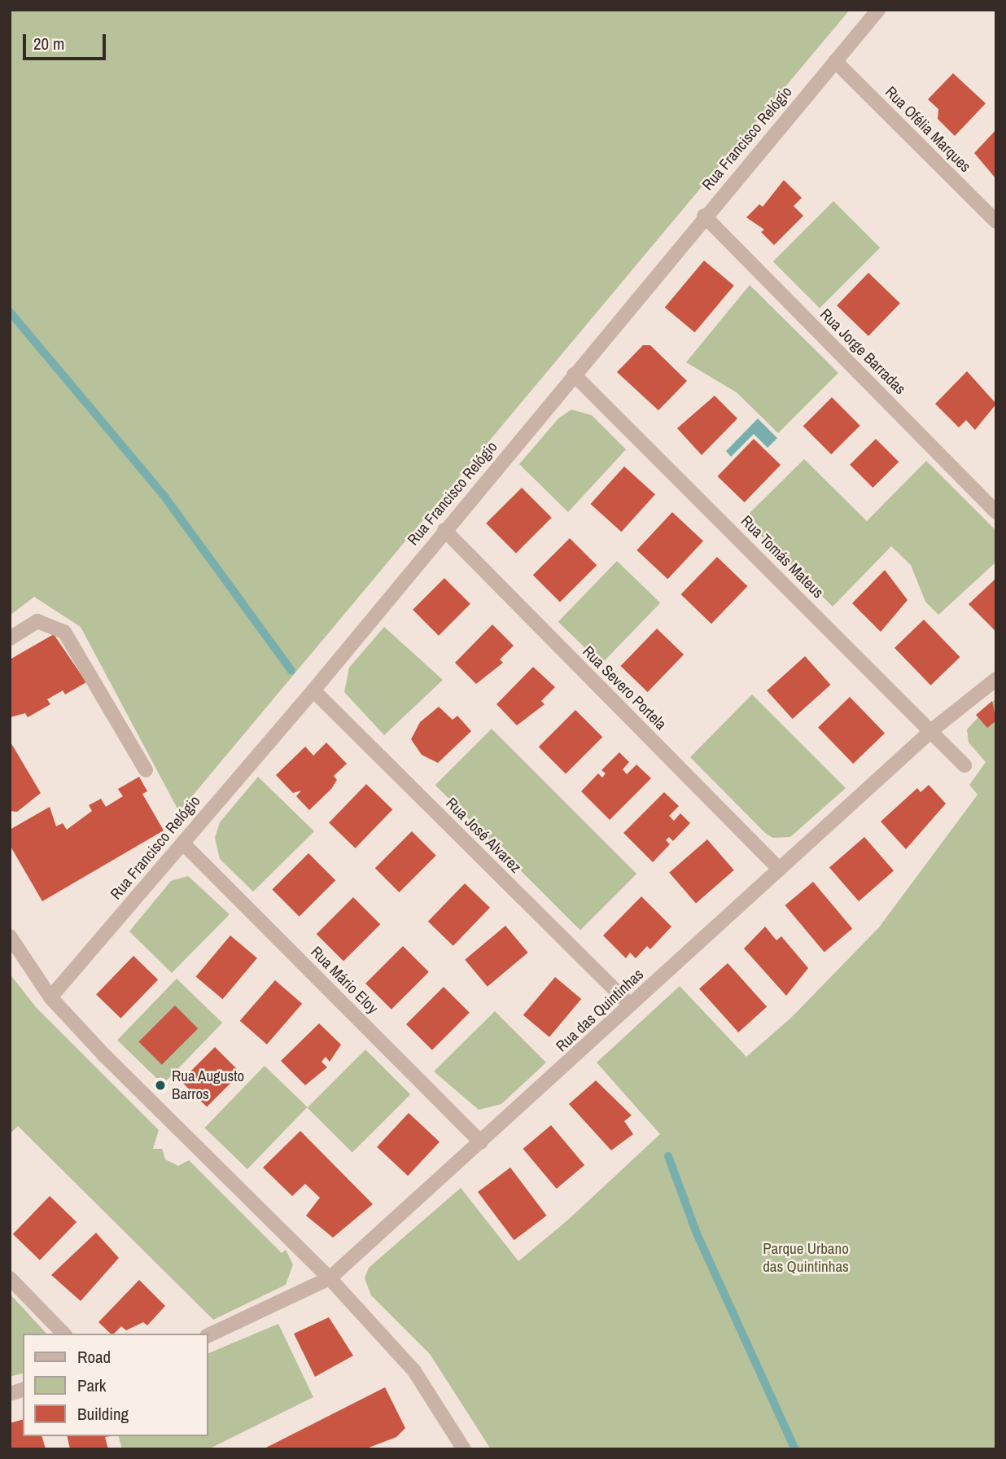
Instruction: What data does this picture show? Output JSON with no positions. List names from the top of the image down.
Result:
{
  "streets": {
    "street": [
      "Rua Ofélia Marques",
      "Rua Francisco Relógio",
      "Rua Jorge Barradas",
      "Rua Tomás Mateus",
      "Rua Severo Portela",
      "Rua José Alvarez",
      "Rua Mário Eloy",
      "Rua das Quintinhas"
    ]
  },
  "crossings": [
    ["Rua Ofélia Marques", "Rua Francisco Relógio"],
    ["Rua Francisco Relógio", "Rua Jorge Barradas"],
    ["Rua Francisco Relógio", "Rua Tomás Mateus"],
    ["Rua Francisco Relógio", "Rua Severo Portela"],
    ["Rua Francisco Relógio", "Rua José Alvarez"],
    ["Rua Francisco Relógio", "Rua Mário Eloy"],
    ["Rua Tomás Mateus", "Rua das Quintinhas"],
    ["Rua Severo Portela", "Rua das Quintinhas"],
    ["Rua José Alvarez", "Rua das Quintinhas"],
    ["Rua Mário Eloy", "Rua das Quintinhas"]
  ],
  "parks": ["Parque Urbano das Quintinhas"],
  "places": ["Rua Augusto Barros"],
  "legend": ["Road", "Park", "Building"],
  "scale_bar": "20 m"
}
